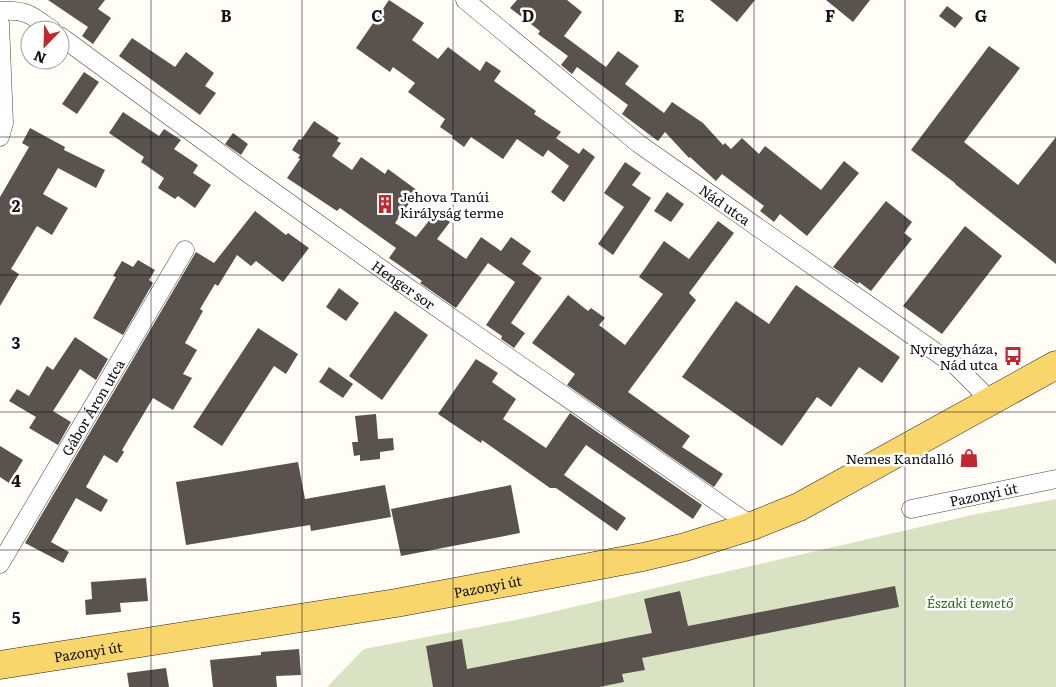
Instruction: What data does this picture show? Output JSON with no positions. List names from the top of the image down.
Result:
{
  "streets": {
    "main road": ["Pazonyi út"],
    "street": ["Nád utca", "Henger sor", "Gábor Áron utca"]
  },
  "crossings": [
    ["Nád utca", "Pazonyi út"],
    ["Henger sor", "Pazonyi út"]
  ],
  "parks": ["Északi temető"],
  "places": {
    "building": ["Jehova Tanúi királyság terme"],
    "bus stop": ["Nyíregyháza, Nád utca"],
    "shop": ["Nemes Kandalló"]
  },
  "north": "bottom left",
  "grid": {
    "columns": [
      "B",
      "C",
      "D",
      "E",
      "F",
      "G"
    ],
    "rows": [
      "2",
      "3",
      "4",
      "5"
    ]
  }
}
